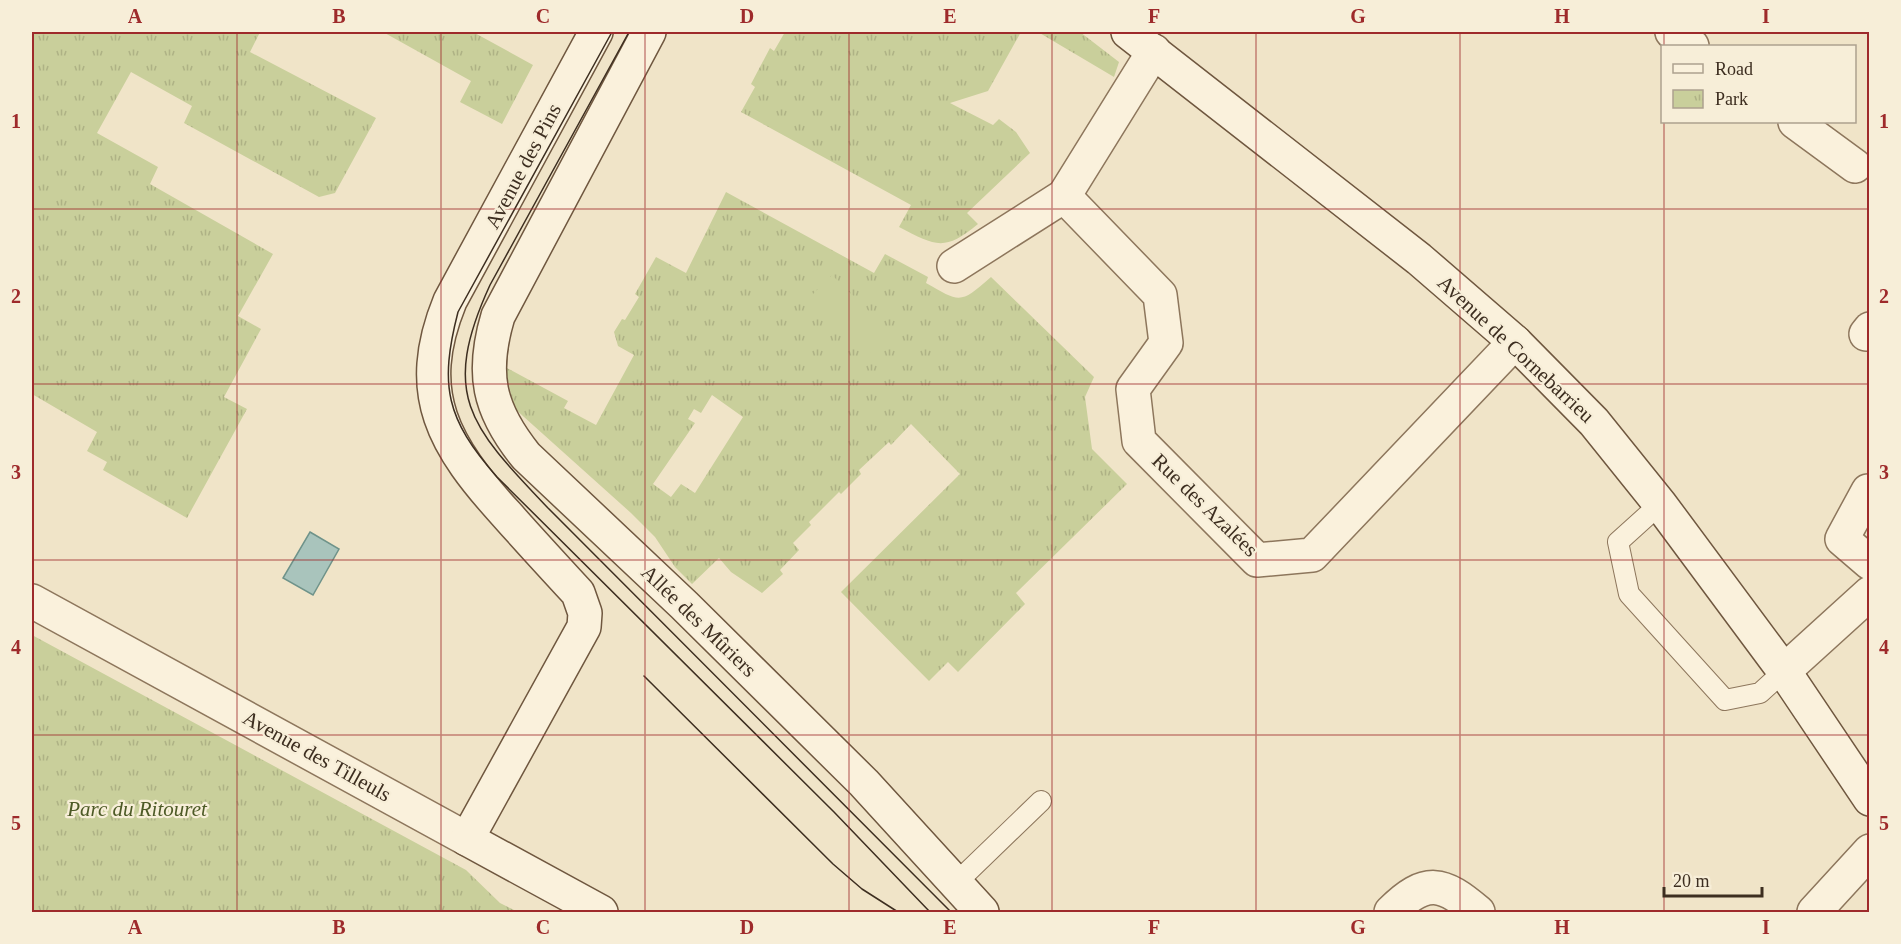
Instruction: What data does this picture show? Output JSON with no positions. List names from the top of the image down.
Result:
{
  "streets": {
    "street": [
      "Avenue des Pins",
      "Avenue de Cornebarrieu",
      "Rue des Azalées",
      "Allée des Mûriers",
      "Avenue des Tilleuls"
    ]
  },
  "crossings": [
    ["Avenue des Pins", "Avenue des Tilleuls"],
    ["Avenue de Cornebarrieu", "Rue des Azalées"]
  ],
  "parks": ["Parc du Ritouret"],
  "legend": ["Road", "Park"],
  "scale_bar": "20 m",
  "grid": {
    "columns": [
      "A",
      "B",
      "C",
      "D",
      "E",
      "F",
      "G",
      "H",
      "I"
    ],
    "rows": [
      "1",
      "2",
      "3",
      "4",
      "5"
    ]
  }
}
